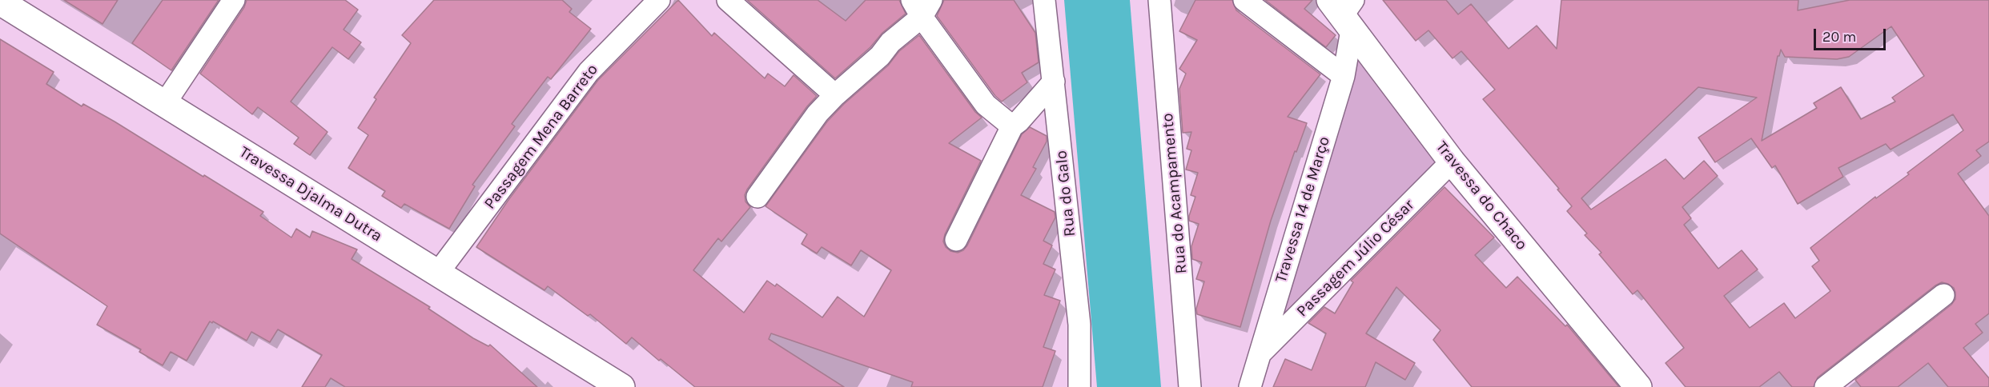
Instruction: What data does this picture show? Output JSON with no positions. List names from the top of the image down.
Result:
{
  "streets": {
    "street": [
      "Passagem Mena Barreto",
      "Rua do Galo",
      "Rua do Acampamento",
      "Travessa Djalma Dutra",
      "Travessa do Chaco",
      "Travessa 14 de Março",
      "Passagem Júlio César"
    ]
  },
  "crossings": [
    ["Passagem Mena Barreto", "Travessa Djalma Dutra"],
    ["Travessa do Chaco", "Travessa 14 de Março"],
    ["Travessa do Chaco", "Passagem Júlio César"],
    ["Travessa 14 de Março", "Passagem Júlio César"]
  ],
  "scale_bar": "20 m"
}
